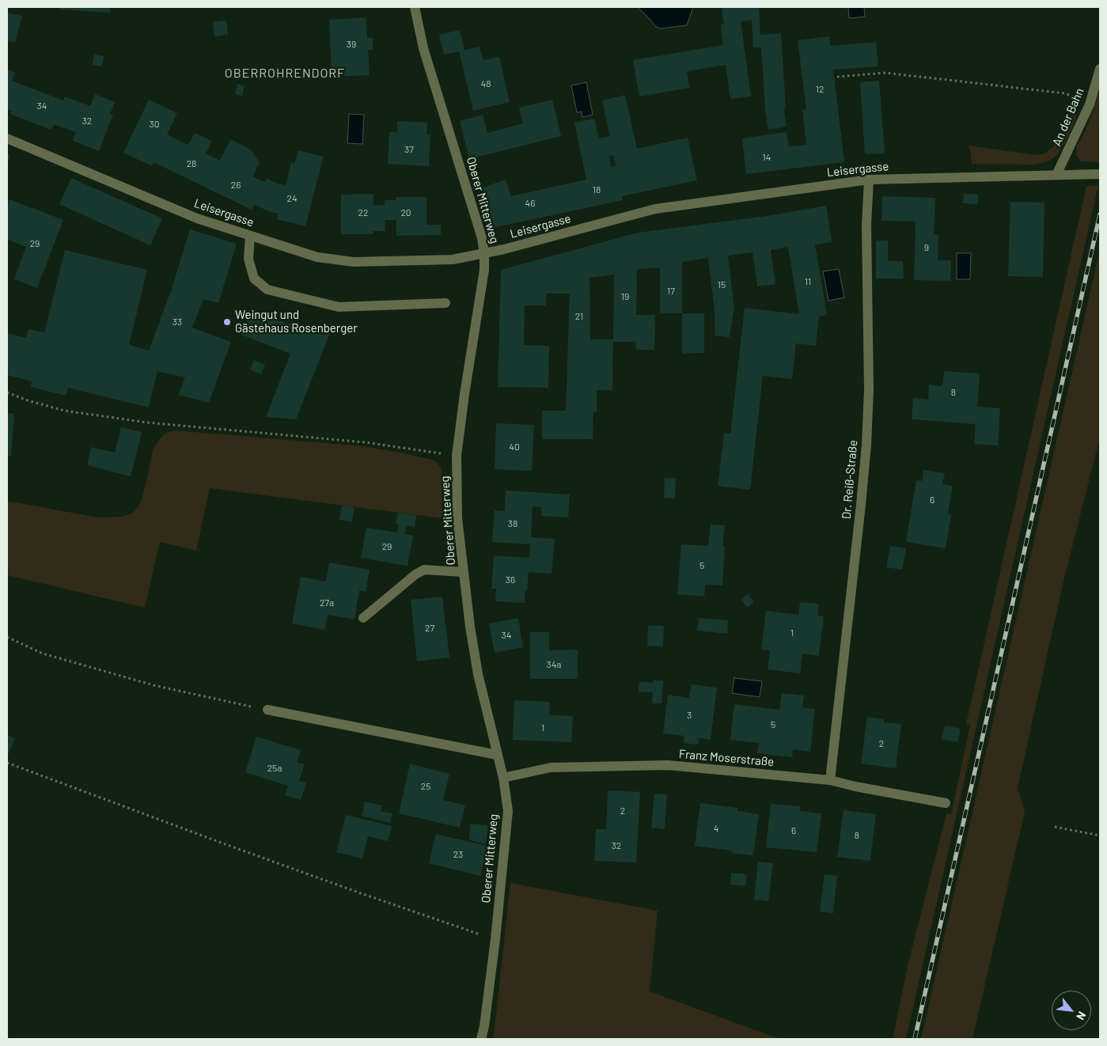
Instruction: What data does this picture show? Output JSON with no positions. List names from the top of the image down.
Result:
{
  "streets": {
    "street": [
      "An der Bahn",
      "Leisergasse",
      "Oberer Mitterweg",
      "Dr. Reiß-Straße",
      "Franz Moserstraße"
    ]
  },
  "crossings": [
    ["An der Bahn", "Leisergasse"],
    ["Leisergasse", "Oberer Mitterweg"],
    ["Leisergasse", "Dr. Reiß-Straße"],
    ["Oberer Mitterweg", "Franz Moserstraße"],
    ["Dr. Reiß-Straße", "Franz Moserstraße"]
  ],
  "districts": ["OBERROHRENDORF"],
  "places": ["Weingut und Gästehaus Rosenberger"],
  "house_numbers": [
    "39",
    "48",
    "12",
    "34",
    "32",
    "30",
    "37",
    "14",
    "28",
    "26",
    "18",
    "24",
    "46",
    "22",
    "20",
    "29",
    "9",
    "11",
    "15",
    "17",
    "19",
    "21",
    "33",
    "8",
    "40",
    "6",
    "38",
    "29",
    "5",
    "36",
    "27a",
    "27",
    "1",
    "34",
    "34a",
    "3",
    "5",
    "1",
    "2",
    "25a",
    "25",
    "2",
    "4",
    "6",
    "8",
    "32",
    "23"
  ],
  "north": "bottom right"
}
